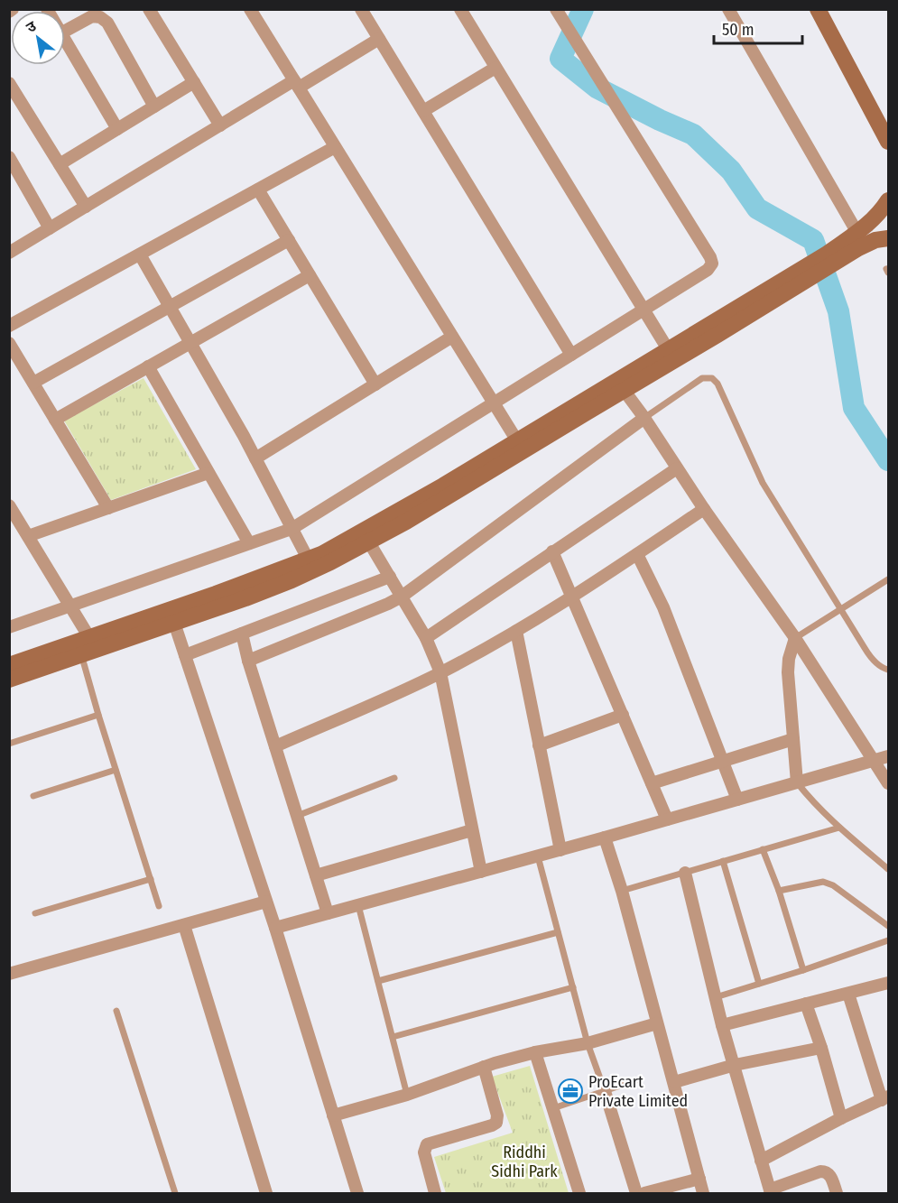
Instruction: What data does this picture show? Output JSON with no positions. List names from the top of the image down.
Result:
{
  "parks": ["Riddhi Sidhi Park"],
  "places": {
    "office": ["ProEcart Private Limited"]
  },
  "scale_bar": "50 m",
  "north": "top left"
}
